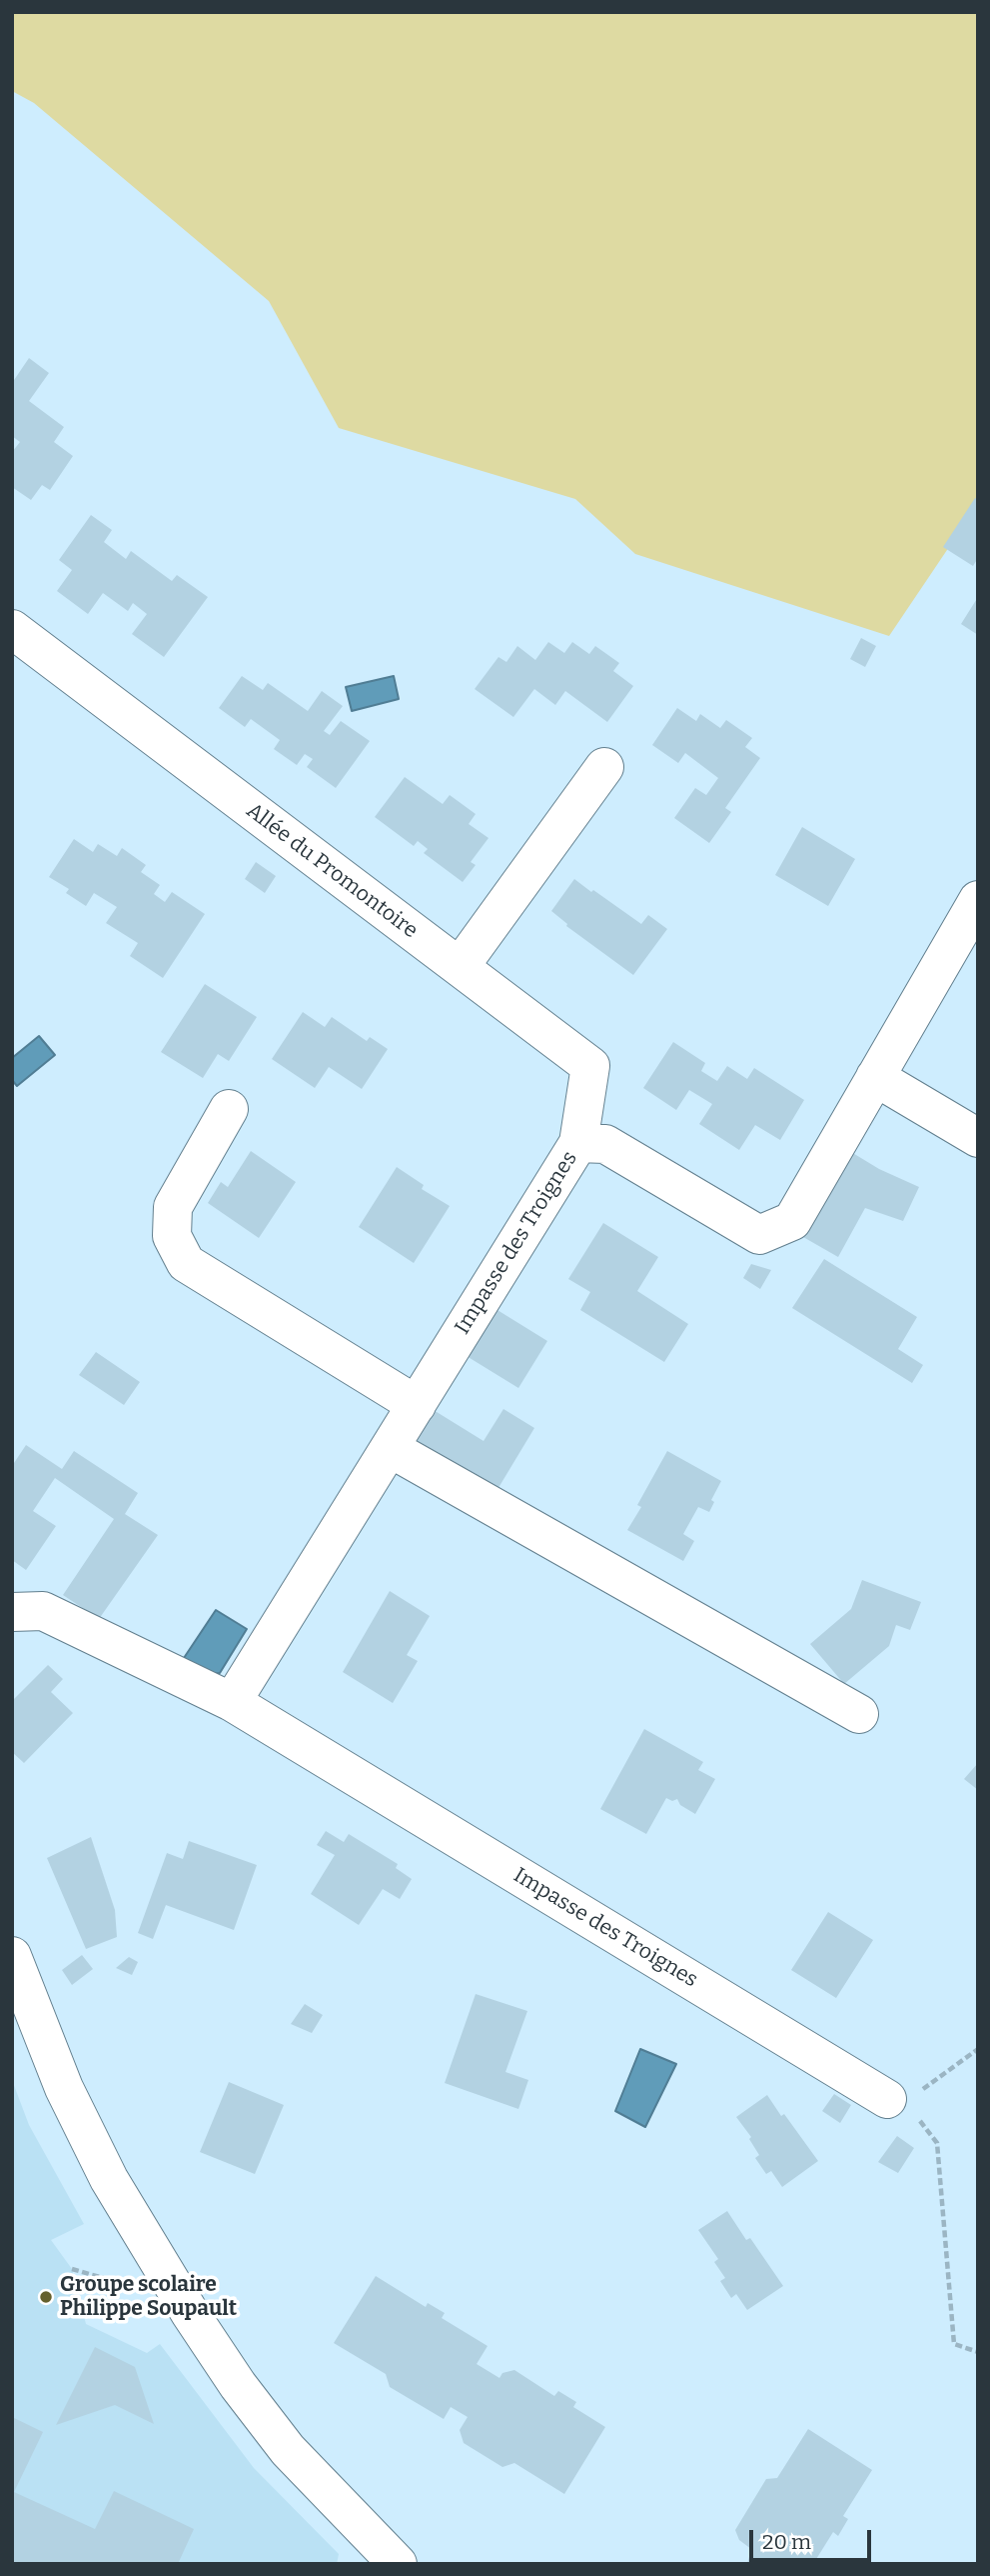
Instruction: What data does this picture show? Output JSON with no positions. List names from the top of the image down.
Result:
{
  "streets": {
    "street": ["Allée du Promontoire", "Impasse des Troignes"]
  },
  "crossings": [
    ["Allée du Promontoire", "Impasse des Troignes"]
  ],
  "places": ["Groupe scolaire Philippe Soupault"],
  "scale_bar": "20 m"
}
